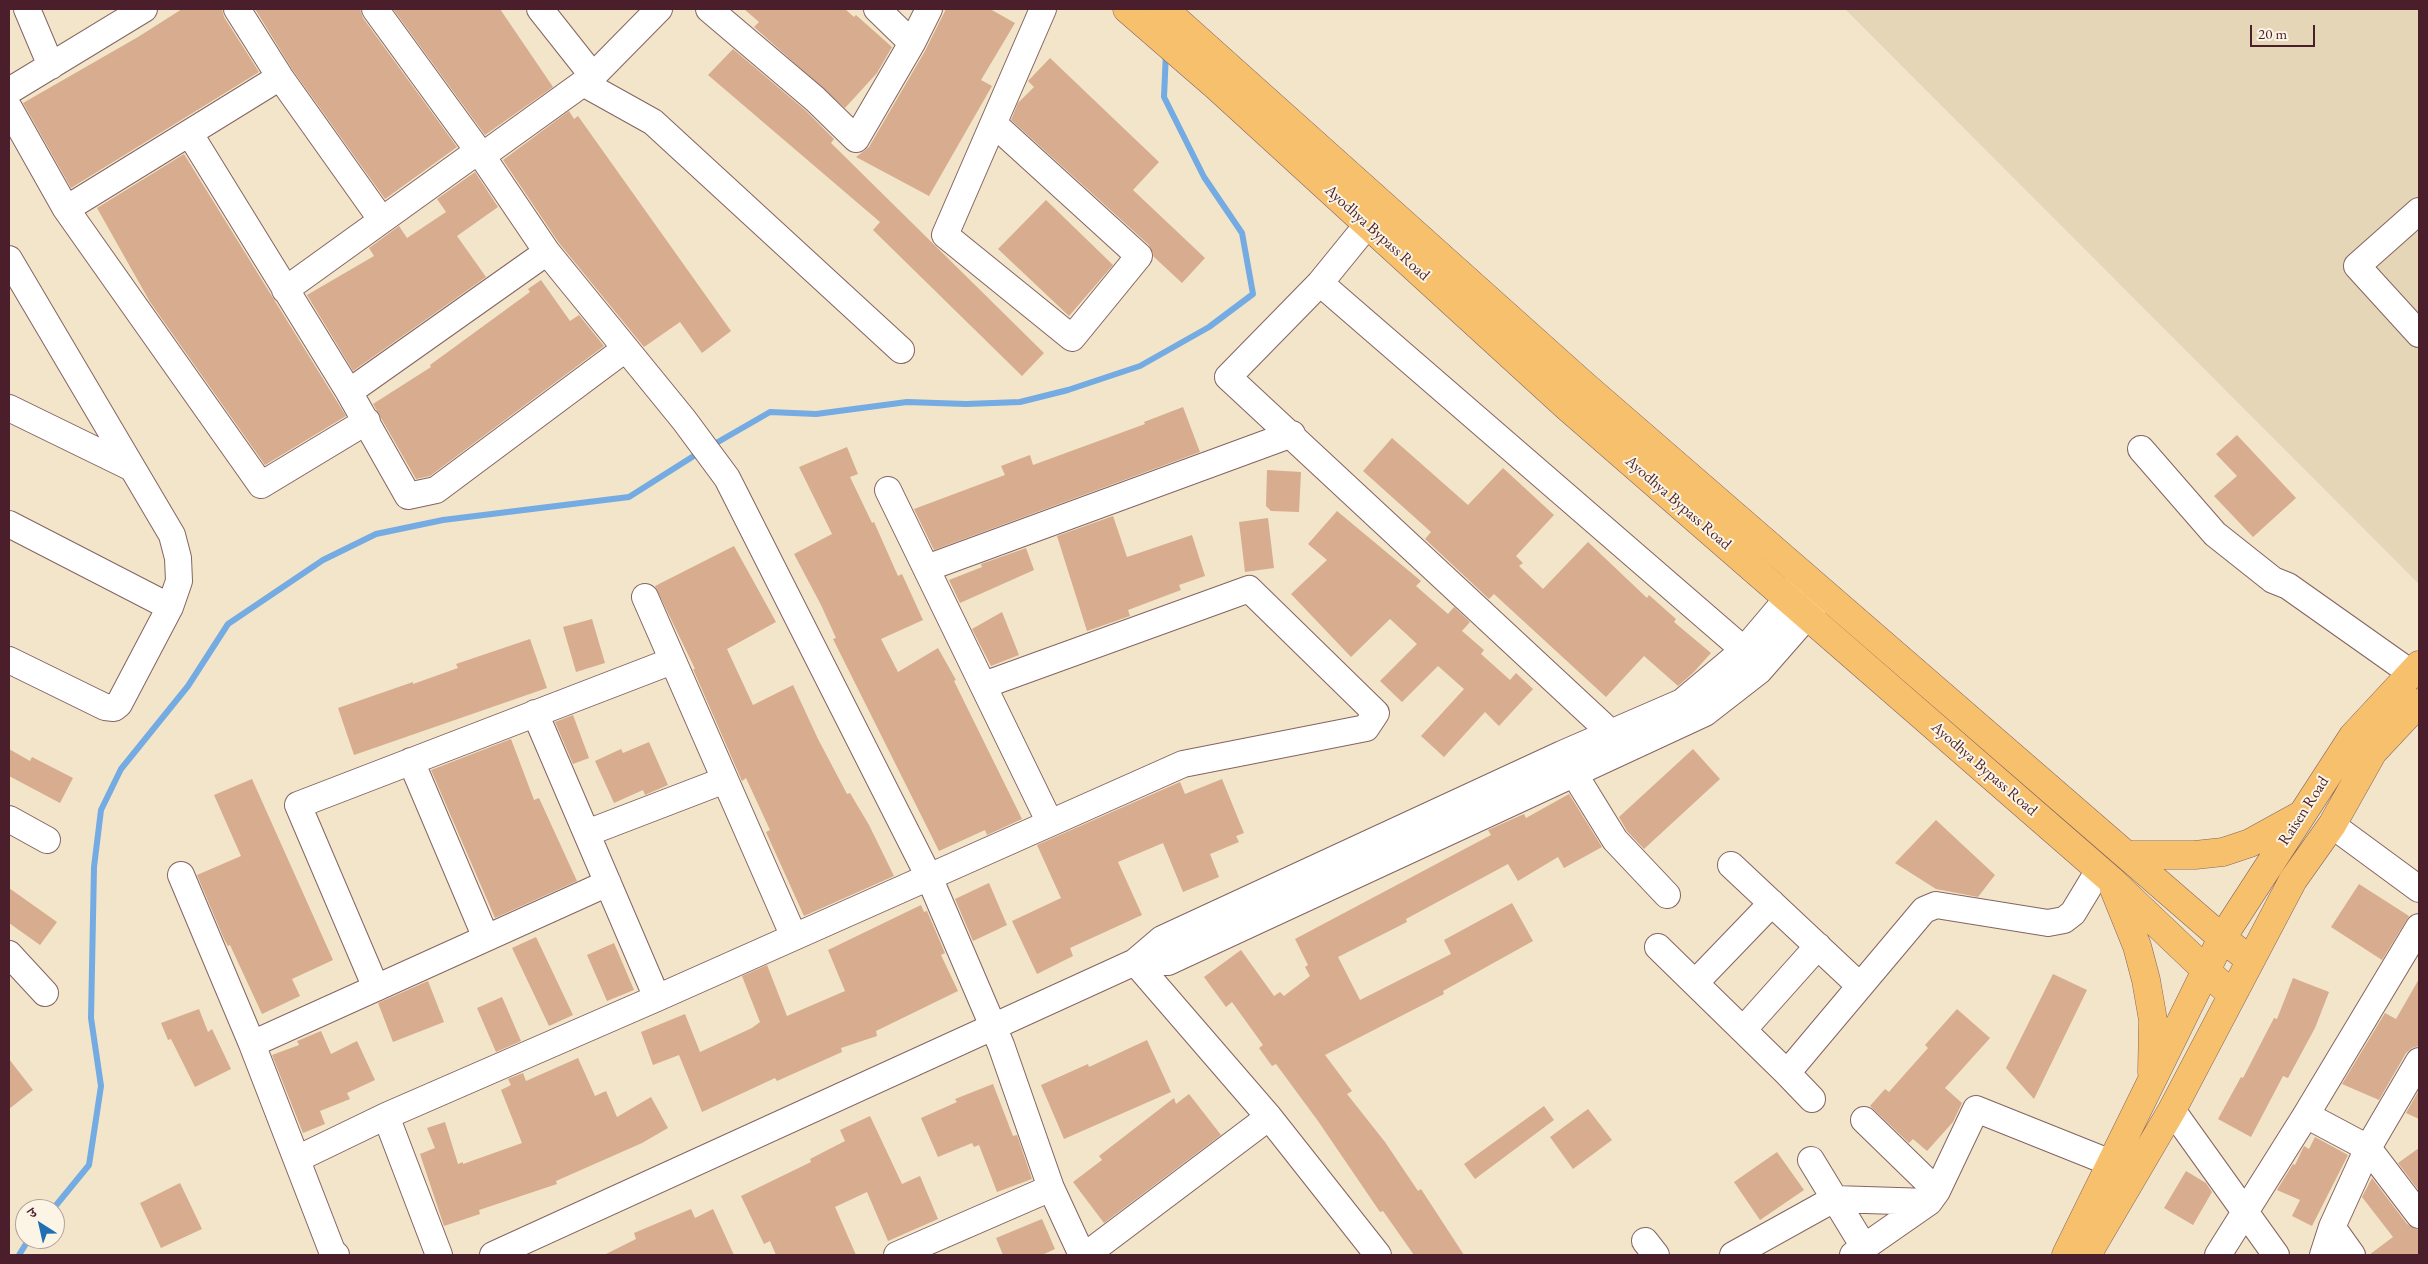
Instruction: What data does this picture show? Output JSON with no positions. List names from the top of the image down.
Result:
{
  "streets": {
    "main road": ["Ayodhya Bypass Road", "Raisen Road"]
  },
  "crossings": [
    ["Ayodhya Bypass Road", "Raisen Road"]
  ],
  "scale_bar": "20 m",
  "north": "top left"
}
